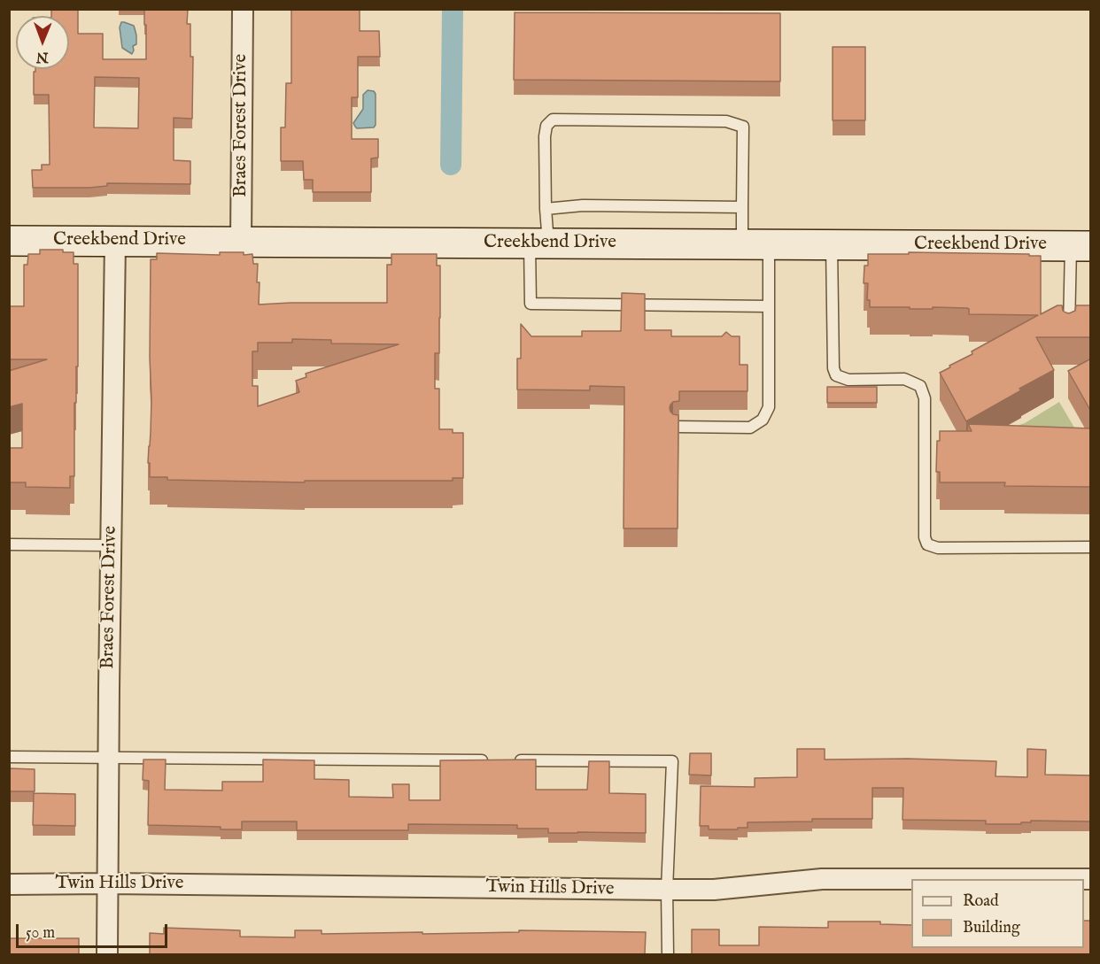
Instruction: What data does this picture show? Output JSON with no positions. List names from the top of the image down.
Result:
{
  "streets": {
    "street": ["Braes Forest Drive", "Creekbend Drive", "Twin Hills Drive"]
  },
  "crossings": [
    ["Braes Forest Drive", "Creekbend Drive"],
    ["Braes Forest Drive", "Twin Hills Drive"]
  ],
  "legend": ["Road", "Building"],
  "scale_bar": "50 m",
  "north": "bottom"
}
